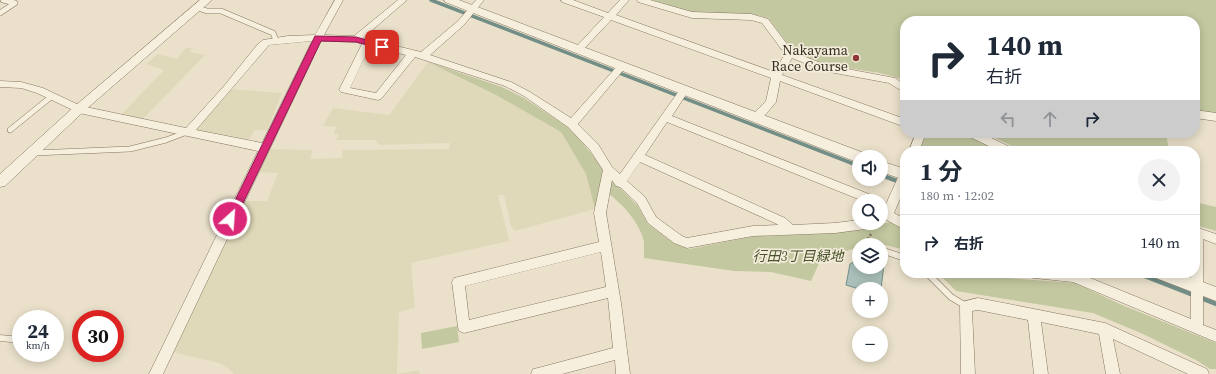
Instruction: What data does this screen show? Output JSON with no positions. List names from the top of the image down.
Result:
{
  "parks": ["行田3丁目緑地"],
  "places": ["Nakayama Race Course"],
  "page": {
    "turn": ["140 m", "右折"],
    "heading": ["1 分", "180 m · 12:02"],
    "map_buttons": ["+", "−"],
    "list": [
      {
        "name": "右折",
        "value": "140 m"
      }
    ],
    "speed": "24 km/h",
    "limit": "30"
  }
}
